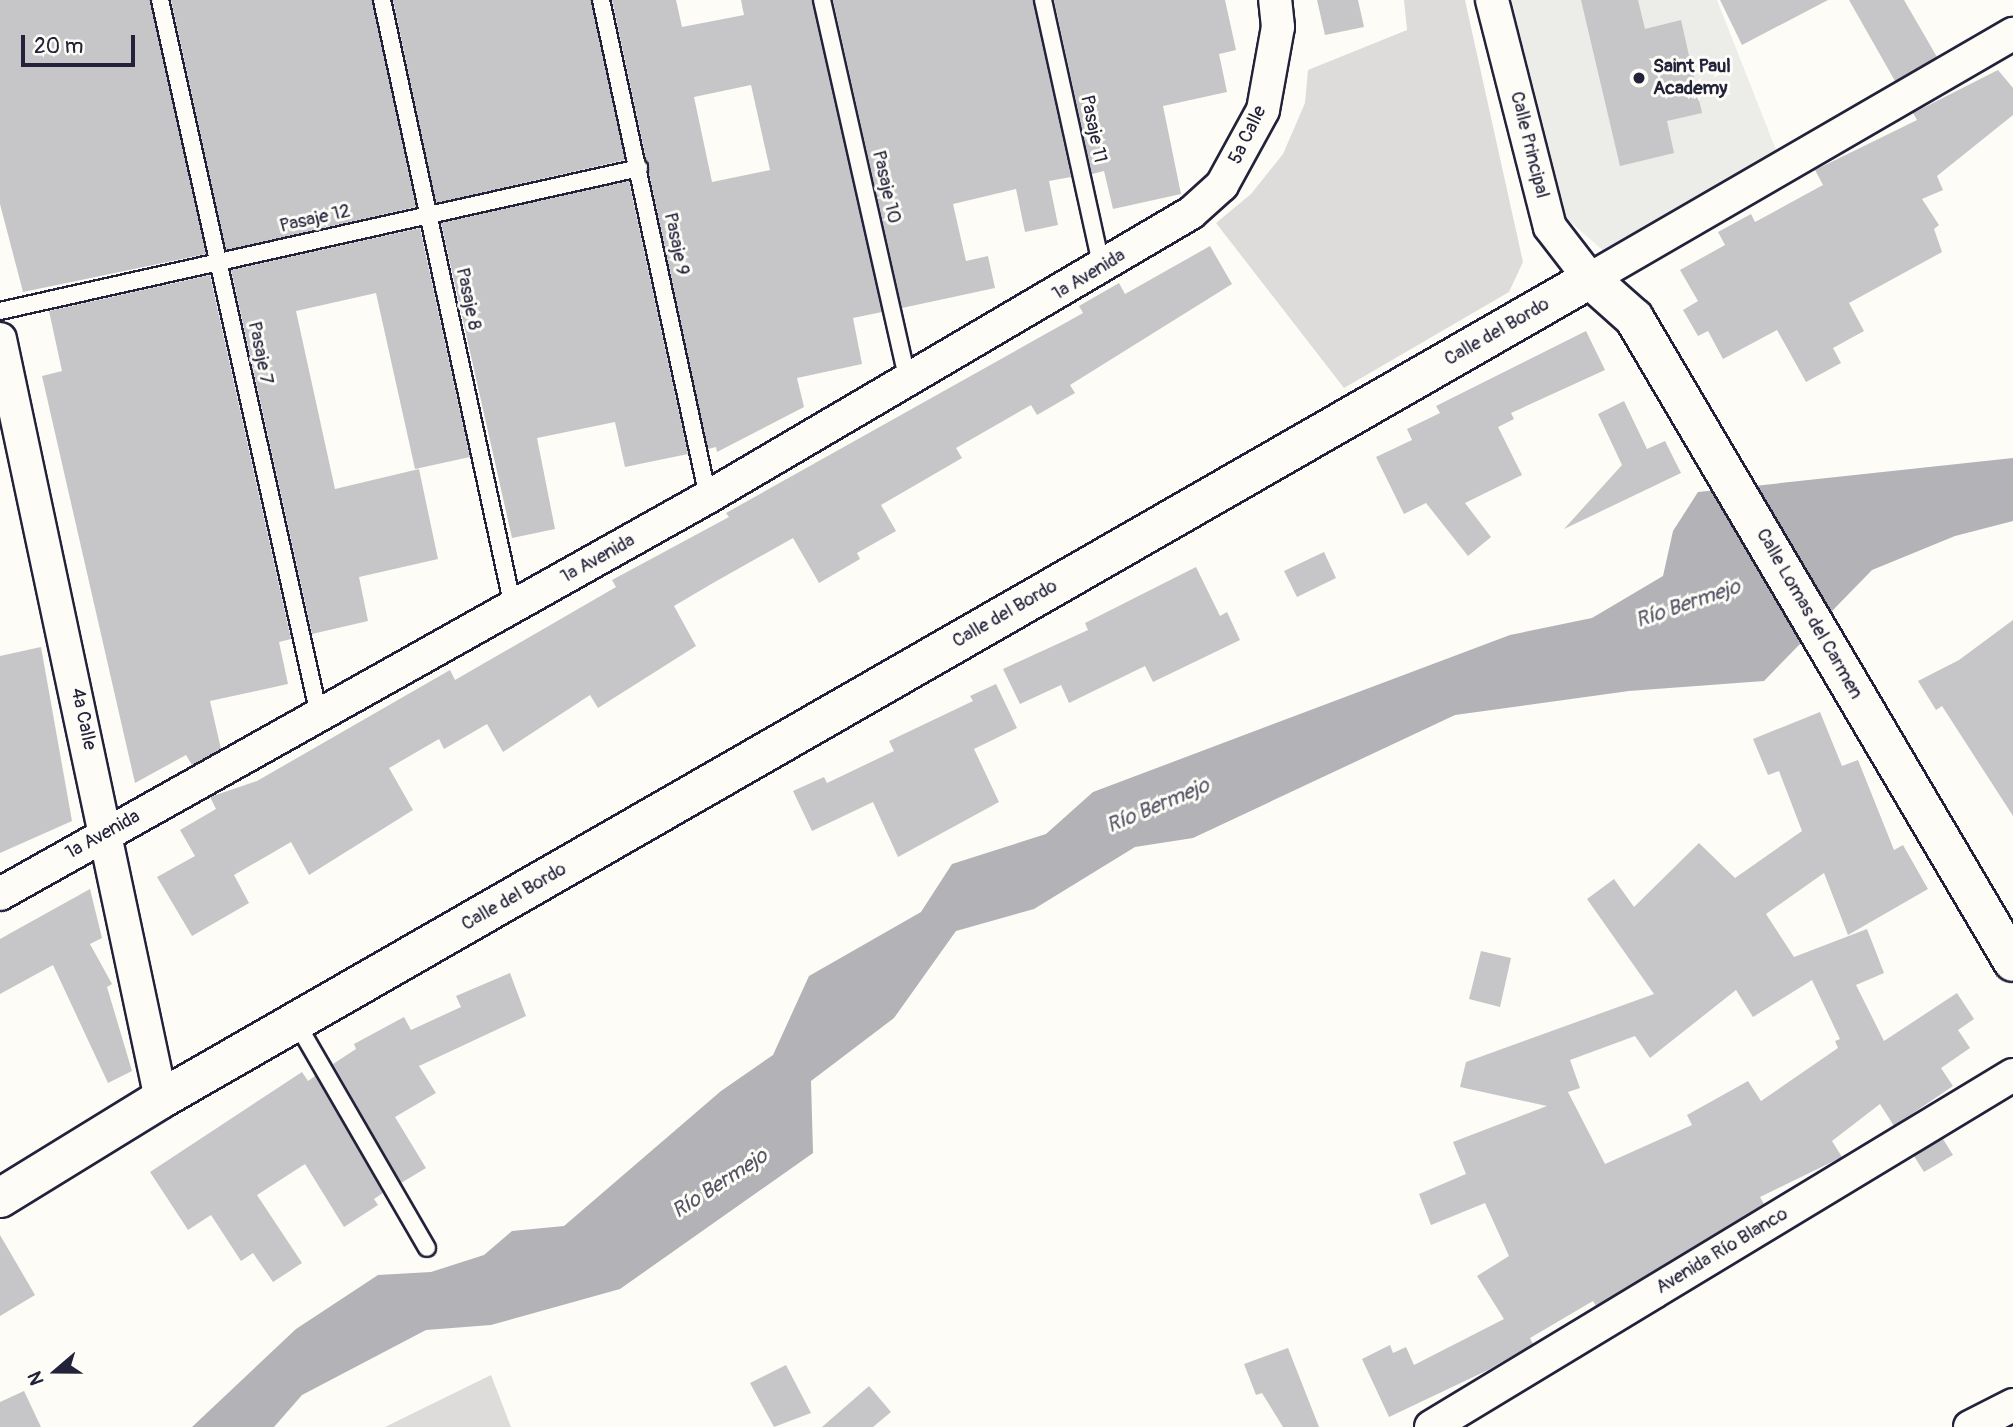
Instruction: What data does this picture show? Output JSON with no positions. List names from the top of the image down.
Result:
{
  "streets": {
    "street": [
      "5a Calle",
      "Calle Principal",
      "1a Avenida",
      "Calle del Bordo",
      "Calle Lomas del Carmen",
      "4a Calle",
      "Avenida Río Blanco"
    ],
    "lane": [
      "Pasaje 11",
      "Pasaje 10",
      "Pasaje 12",
      "Pasaje 9",
      "Pasaje 8",
      "Pasaje 7"
    ]
  },
  "crossings": [
    ["Pasaje 11", "1a Avenida"],
    ["5a Calle", "1a Avenida"],
    ["Calle Principal", "Calle del Bordo"],
    ["Calle Principal", "Calle Lomas del Carmen"],
    ["Pasaje 10", "1a Avenida"],
    ["Pasaje 12", "Pasaje 9"],
    ["Pasaje 12", "Pasaje 8"],
    ["Pasaje 12", "Pasaje 7"],
    ["Pasaje 9", "1a Avenida"],
    ["1a Avenida", "Pasaje 8"],
    ["1a Avenida", "Pasaje 7"],
    ["1a Avenida", "4a Calle"],
    ["Calle del Bordo", "Calle Lomas del Carmen"],
    ["Calle del Bordo", "4a Calle"]
  ],
  "water": ["Río Bermejo"],
  "places": ["Saint Paul Academy"],
  "scale_bar": "20 m",
  "north": "left"
}
